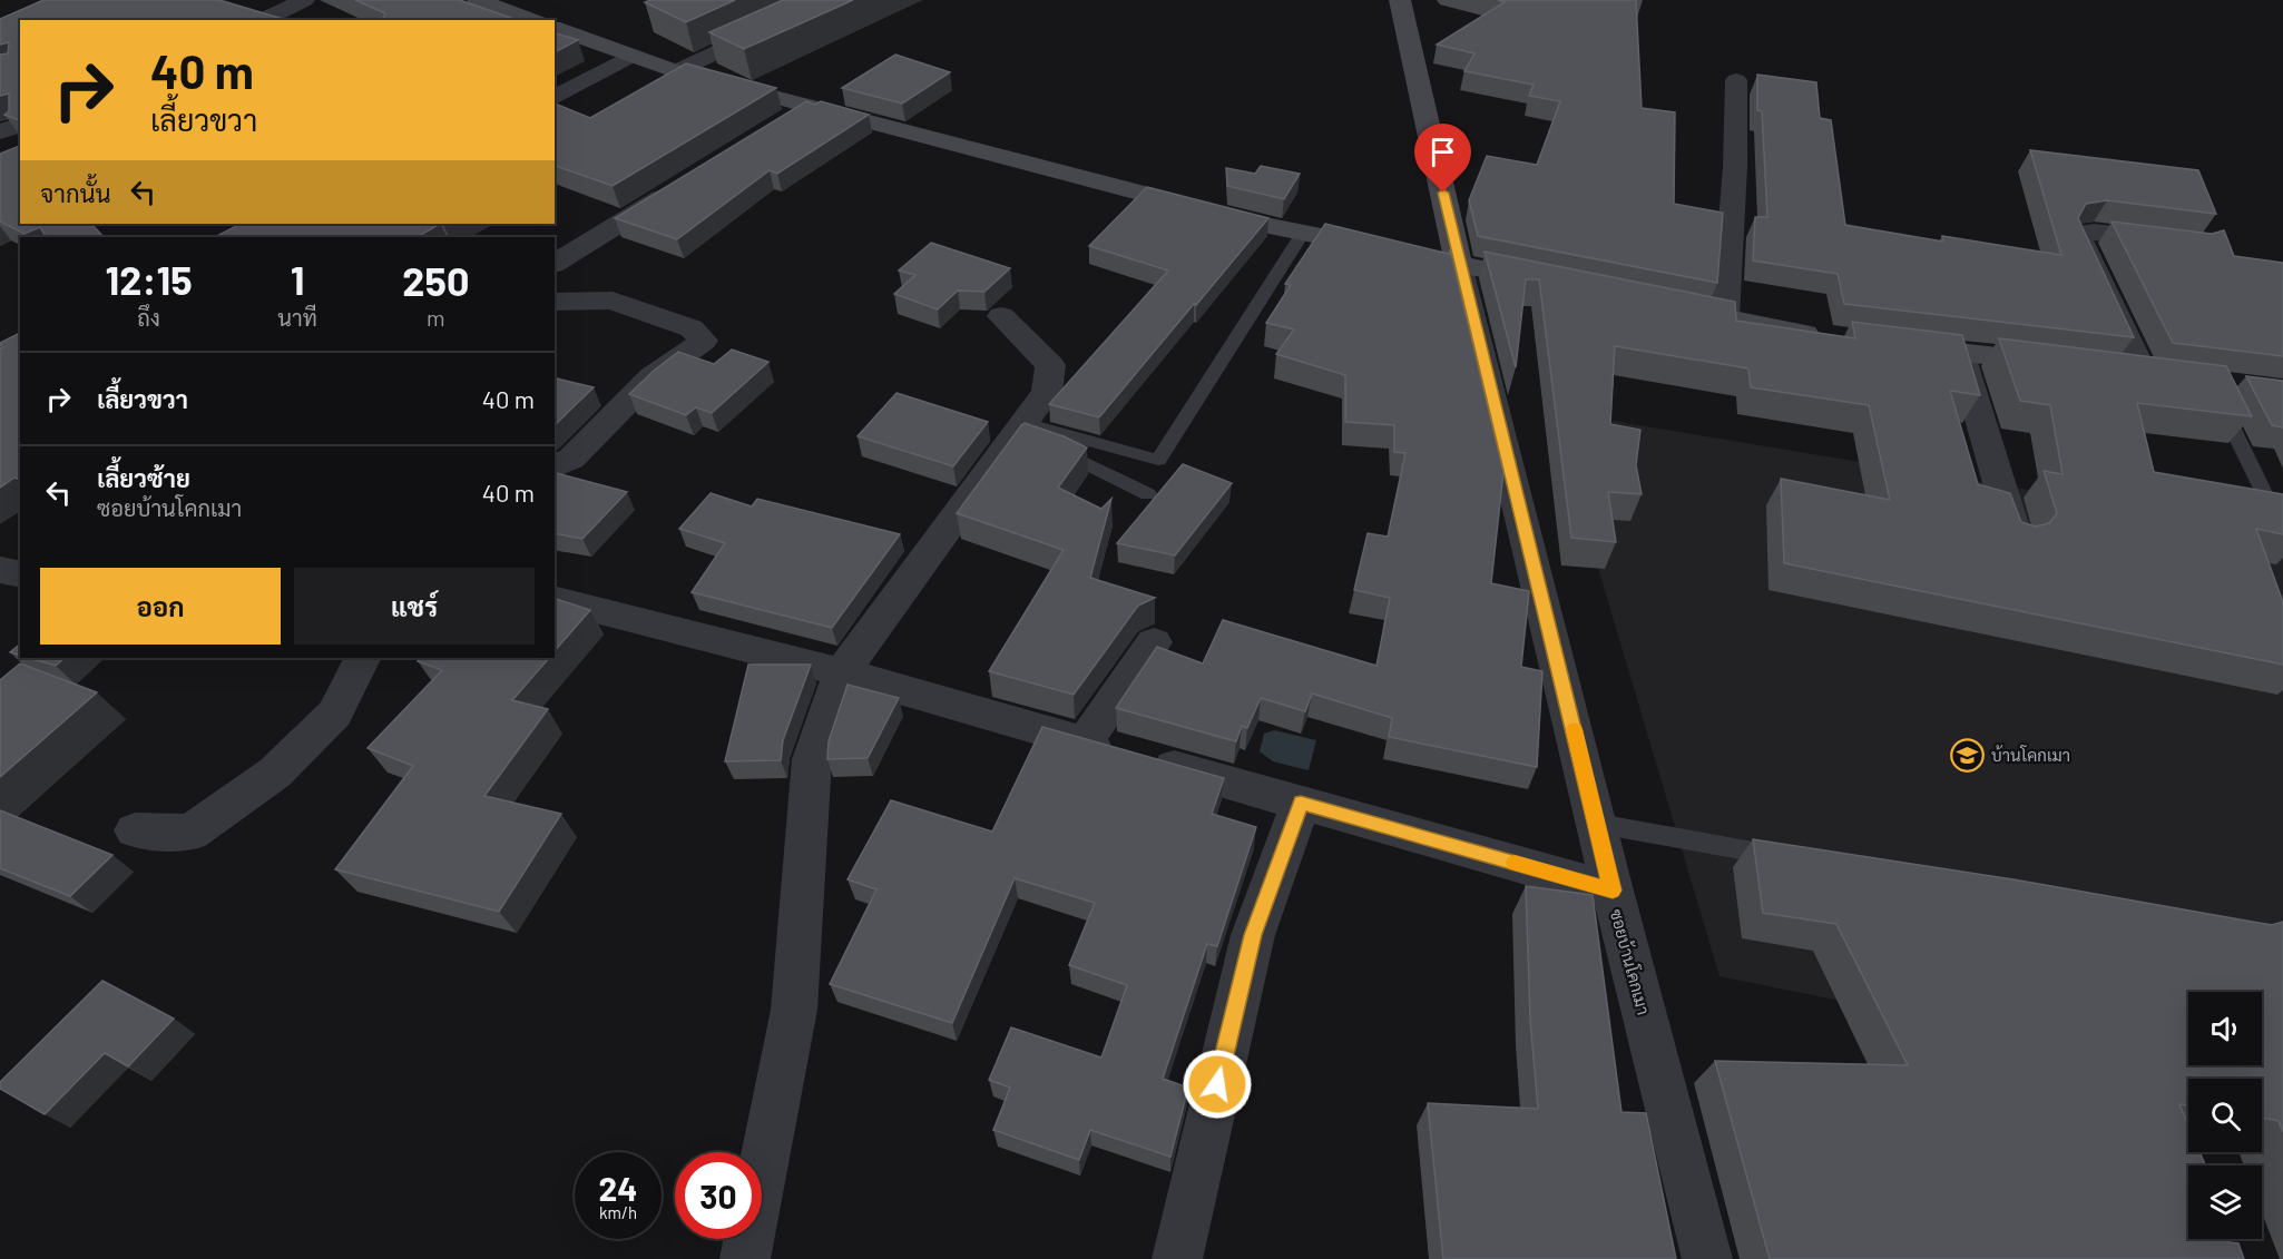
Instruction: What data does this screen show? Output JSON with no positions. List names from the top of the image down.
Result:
{
  "streets": {
    "street": ["ซอยบ้านโคกเมา"]
  },
  "places": {
    "school or university": ["บ้านโคกเมา"]
  },
  "page": {
    "turn": ["40 m", "เลี้ยวขวา"],
    "then": "จากนั้น",
    "eta": [
      "12:15",
      "ถึง",
      "1",
      "นาที",
      "250",
      "m"
    ],
    "list": [
      {
        "name": "เลี้ยวขวา",
        "value": "40 m"
      },
      {
        "name": "เลี้ยวซ้าย",
        "note": "ซอยบ้านโคกเมา",
        "value": "40 m"
      }
    ],
    "buttons": ["ออก", "แชร์"],
    "speed": "24 km/h",
    "limit": "30"
  }
}
